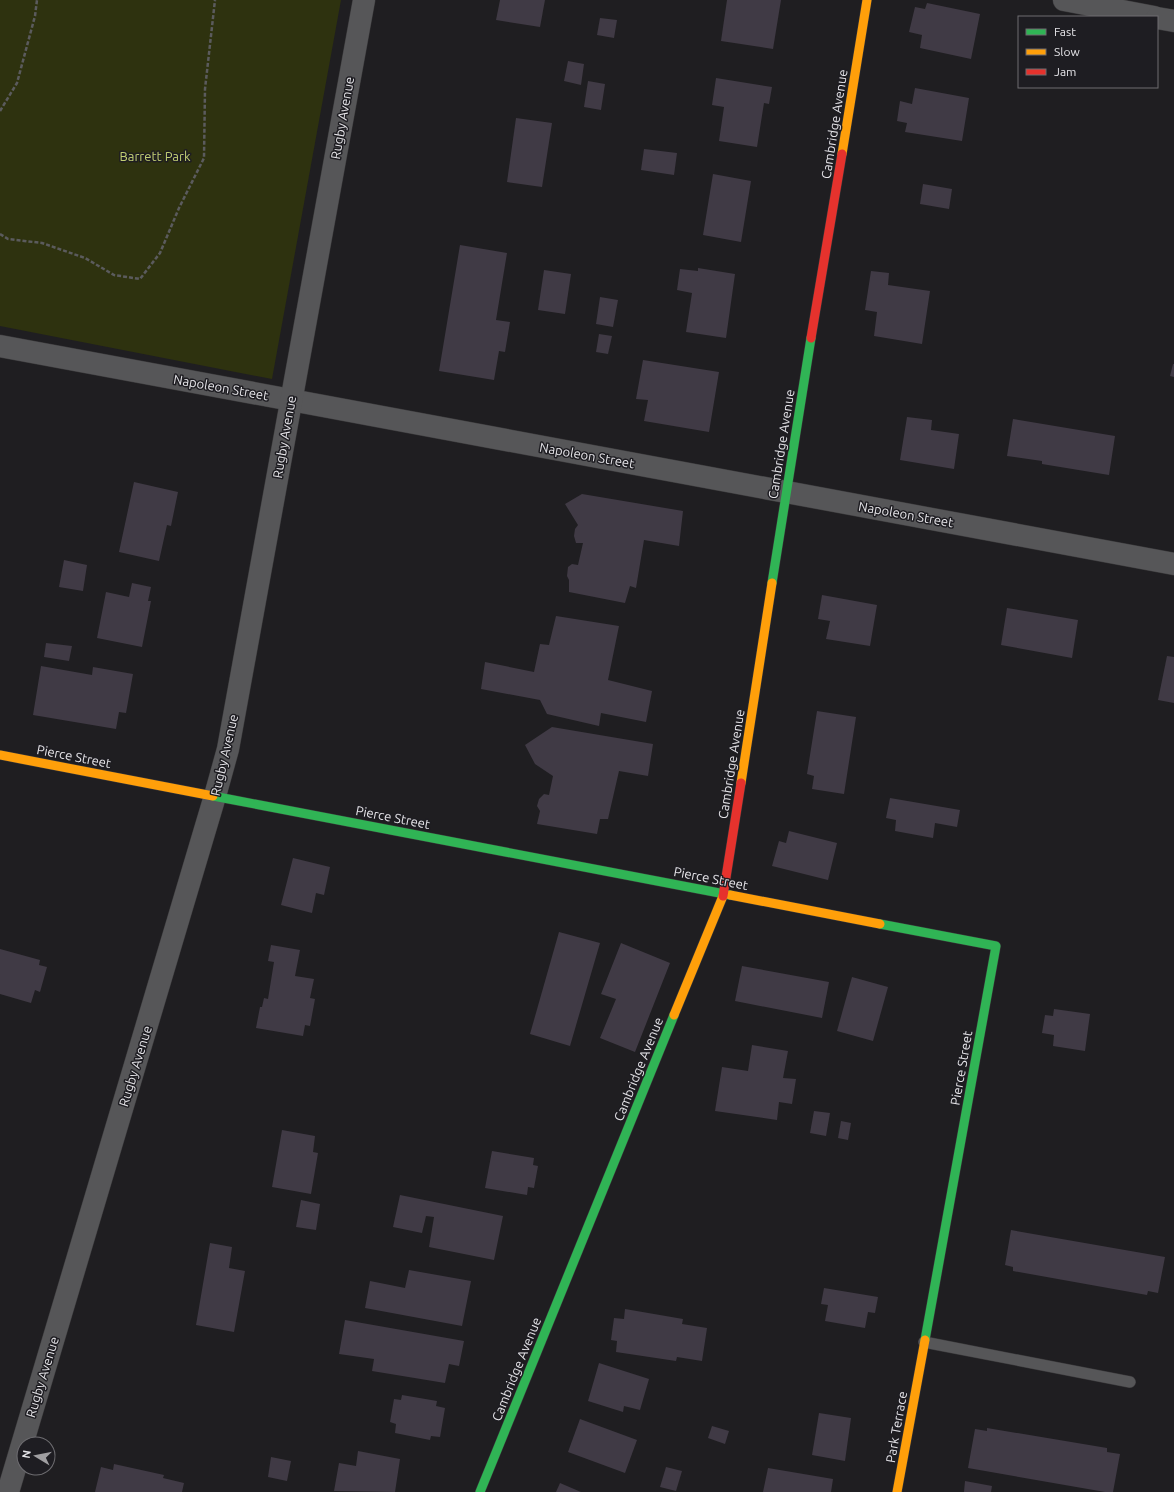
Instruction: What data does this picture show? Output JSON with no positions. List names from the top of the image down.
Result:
{
  "streets": {
    "street": [
      "Rugby Avenue",
      "Cambridge Avenue",
      "Napoleon Street",
      "Pierce Street",
      "Park Terrace"
    ]
  },
  "crossings": [
    ["Rugby Avenue", "Napoleon Street"],
    ["Rugby Avenue", "Pierce Street"],
    ["Cambridge Avenue", "Napoleon Street"],
    ["Cambridge Avenue", "Pierce Street"],
    ["Pierce Street", "Park Terrace"]
  ],
  "parks": ["Barrett Park"],
  "legend": ["Fast", "Slow", "Jam"],
  "north": "left"
}
